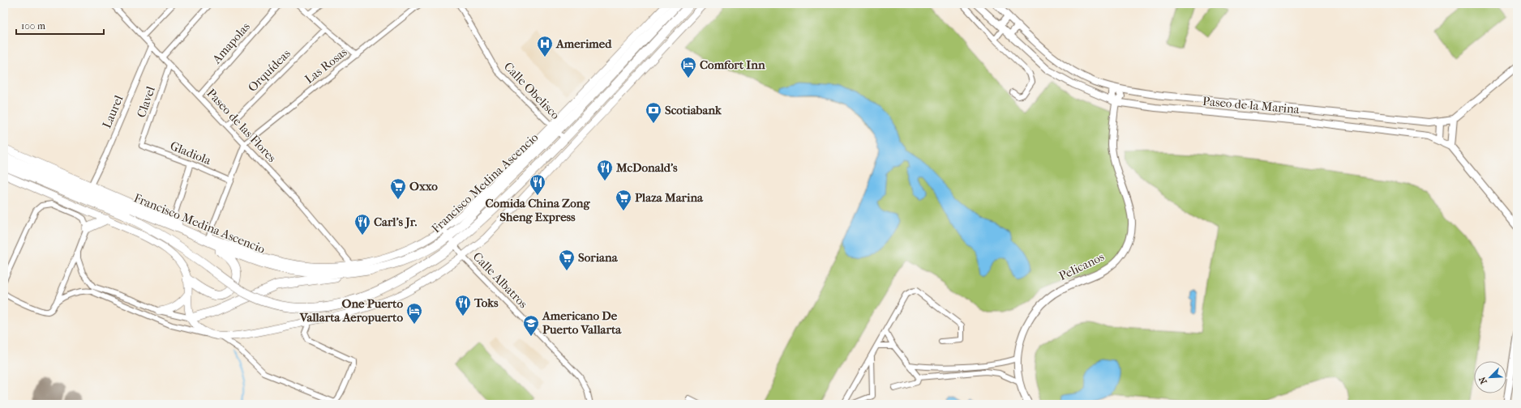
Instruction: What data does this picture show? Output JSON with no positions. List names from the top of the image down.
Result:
{
  "streets": {
    "highway": ["Francisco Medina Ascencio"],
    "street": [
      "Amapolas",
      "Las Rosas",
      "Orquídeas",
      "Calle Obelisco",
      "Clavel",
      "Paseo de la Marina",
      "Laurel",
      "Paseo de las Flores",
      "Gladiola",
      "Pelicanos",
      "Calle Albatros"
    ]
  },
  "crossings": [
    ["Amapolas", "Paseo de las Flores"],
    ["Las Rosas", "Paseo de las Flores"],
    ["Orquídeas", "Paseo de las Flores"],
    ["Calle Obelisco", "Francisco Medina Ascencio"],
    ["Clavel", "Paseo de las Flores"],
    ["Clavel", "Gladiola"],
    ["Paseo de la Marina", "Pelicanos"],
    ["Laurel", "Paseo de las Flores"],
    ["Laurel", "Francisco Medina Ascencio"],
    ["Paseo de las Flores", "Francisco Medina Ascencio"],
    ["Francisco Medina Ascencio", "Calle Albatros"]
  ],
  "places": {
    "hospital": ["Amerimed"],
    "hotel": ["Comfort Inn", "One Puerto Vallarta Aeropuerto"],
    "bank": ["Scotiabank"],
    "restaurant": [
      "McDonald's",
      "Comida China Zong Sheng Express",
      "Carl's Jr.",
      "Toks"
    ],
    "supermarket": ["Oxxo", "Plaza Marina", "Soriana"],
    "school or university": ["Americano De Puerto Vallarta"]
  },
  "scale_bar": "100 m",
  "north": "bottom left"
}
